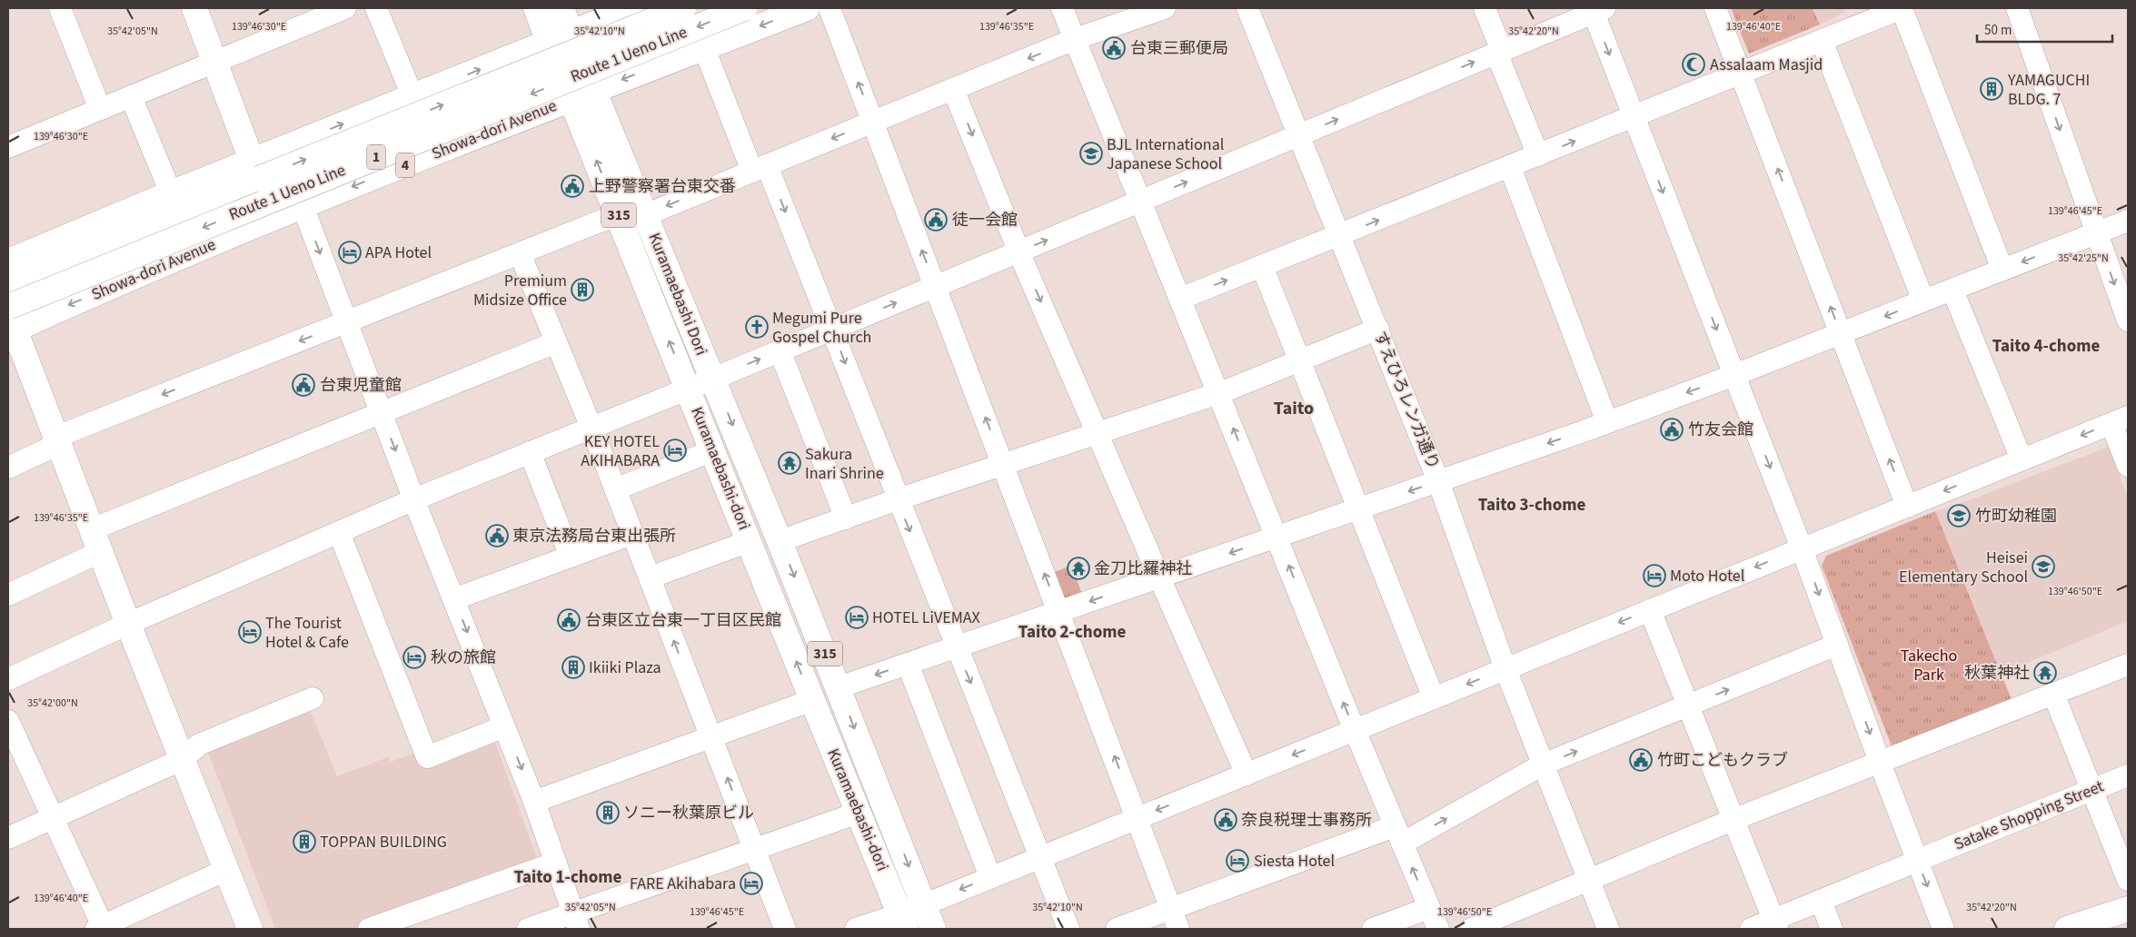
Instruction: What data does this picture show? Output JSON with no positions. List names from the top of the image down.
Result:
{
  "streets": {
    "main road": [
      "Route 1 Ueno Line",
      "Showa-dori Avenue",
      "1",
      "4",
      "315",
      "Kuramaebashi Dori",
      "Kuramaebashi-dori"
    ],
    "street": ["すえひろレンガ通り", "Satake Shopping Street"]
  },
  "crossings": [
    ["Route 1 Ueno Line", "Showa-dori Avenue"],
    ["Showa-dori Avenue", "Kuramaebashi Dori"],
    ["Showa-dori Avenue", "Kuramaebashi-dori"],
    ["Kuramaebashi Dori", "Kuramaebashi-dori"]
  ],
  "districts": [
    "Taito 4-chome",
    "Taito",
    "Taito 3-chome",
    "Taito 2-chome",
    "Taito 1-chome"
  ],
  "parks": ["Takecho Park"],
  "places": {
    "public building": [
      "台東三郵便局",
      "上野警察署台東交番",
      "徒一会館",
      "台東児童館",
      "竹友会館",
      "東京法務局台東出張所",
      "台東区立台東一丁目区民館",
      "竹町こどもクラブ",
      "奈良税理士事務所"
    ],
    "mosque": ["Assalaam Masjid"],
    "building": [
      "YAMAGUCHI BLDG. 7",
      "Premium Midsize Office",
      "Ikiiki Plaza",
      "ソニー秋葉原ビル",
      "TOPPAN BUILDING"
    ],
    "school or university": ["BJL International Japanese School", "竹町幼稚園", "Heisei Elementary School"],
    "hotel": [
      "APA Hotel",
      "KEY HOTEL AKIHABARA",
      "Moto Hotel",
      "HOTEL LiVEMAX",
      "The Tourist Hotel & Cafe",
      "秋の旅館",
      "Siesta Hotel",
      "FARE Akihabara"
    ],
    "church": ["Megumi Pure Gospel Church"],
    "temple": ["Sakura Inari Shrine", "金刀比羅神社", "秋葉神社"]
  },
  "scale_bar": "50 m",
  "coordinates": [
    "139°46'30\"E",
    "139°46'35\"E",
    "139°46'40\"E",
    "35°42'05\"N",
    "35°42'10\"N",
    "35°42'20\"N",
    "139°46'45\"E",
    "35°42'25\"N",
    "139°46'50\"E",
    "35°42'00\"N"
  ]
}
